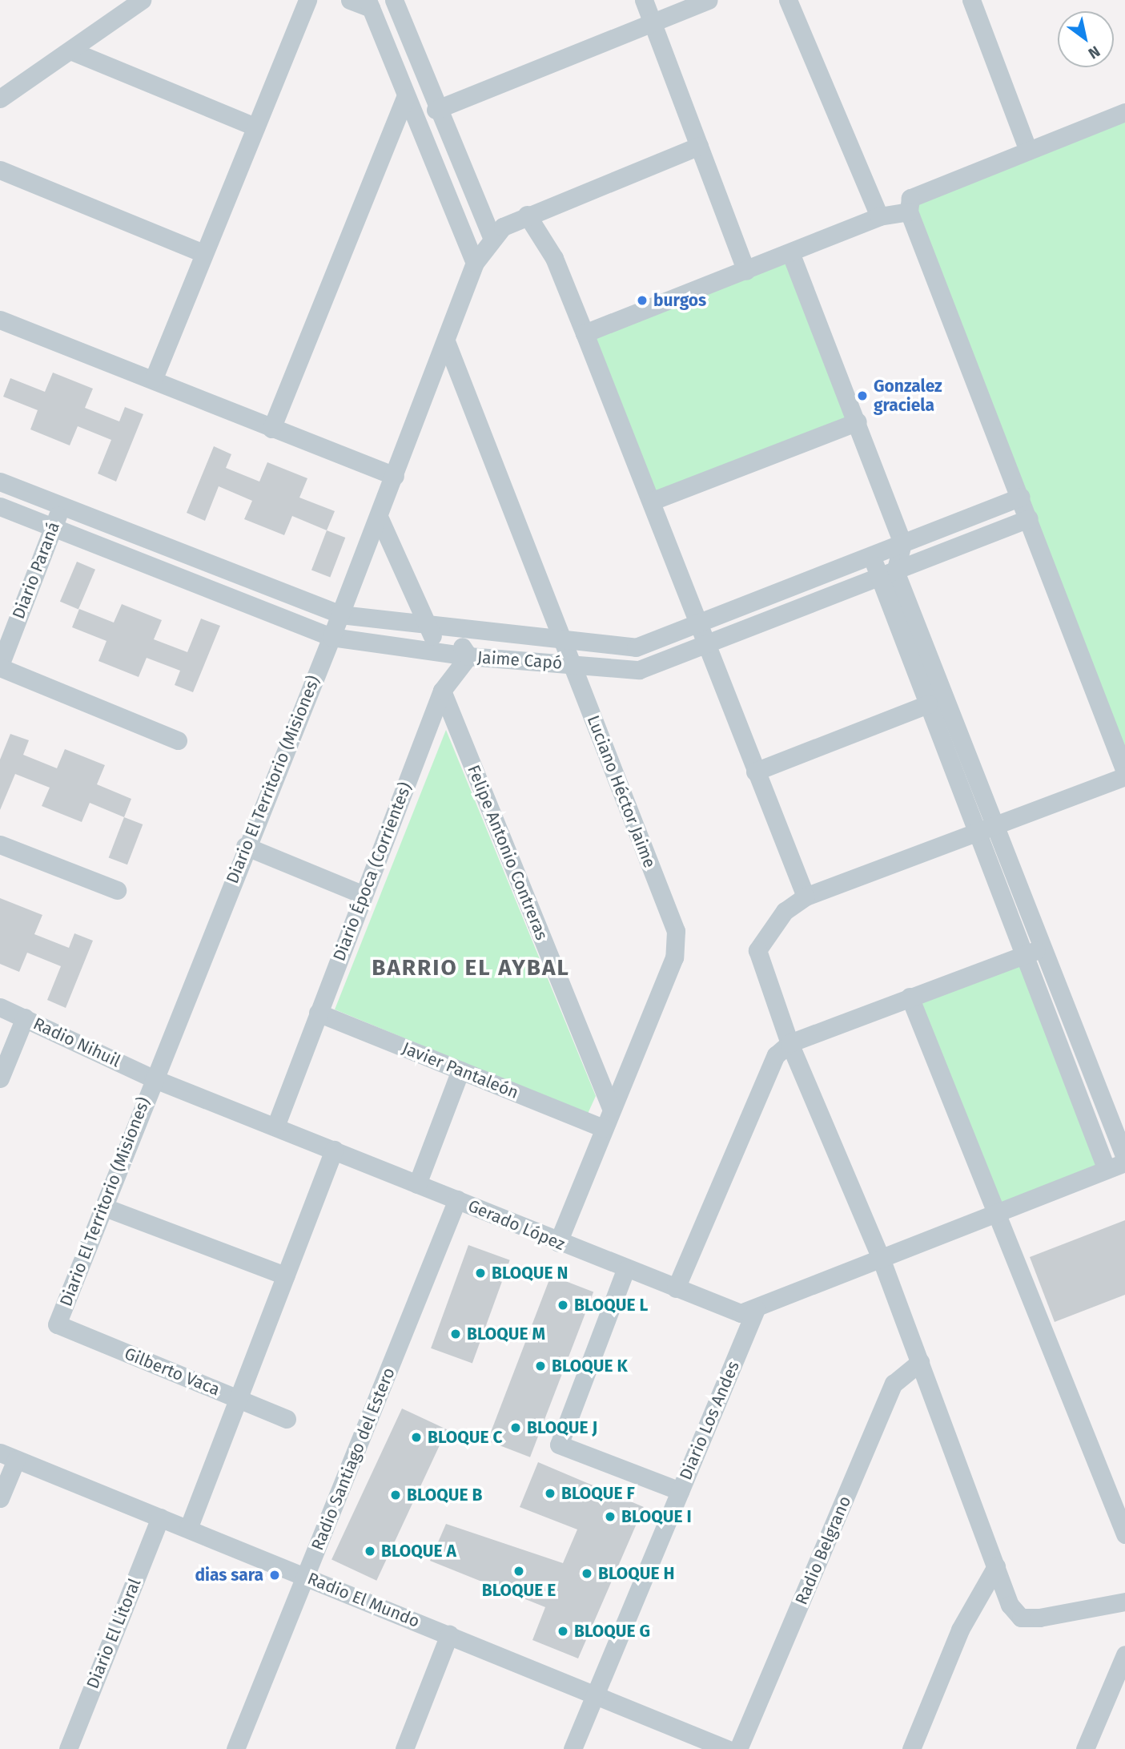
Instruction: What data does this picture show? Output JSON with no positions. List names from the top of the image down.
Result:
{
  "streets": {
    "street": [
      "Diario Paraná",
      "Jaime Capó",
      "Diario El Territorio (Misiones)",
      "Luciano Héctor Jaime",
      "Felipe Antonio Contreras",
      "Diario Época (Corrientes)",
      "Radio Nihuil",
      "Javier Pantaleón",
      "Gerado López",
      "Gilberto Vaca",
      "Diario Los Andes",
      "Radio Santiago del Estero",
      "Radio Belgrano",
      "Radio El Mundo",
      "Diario El Litoral"
    ]
  },
  "crossings": [
    ["Diario Paraná", "Jaime Capó"],
    ["Jaime Capó", "Diario El Territorio (Misiones)"],
    ["Jaime Capó", "Luciano Héctor Jaime"],
    ["Jaime Capó", "Diario Época (Corrientes)"],
    ["Diario El Territorio (Misiones)", "Luciano Héctor Jaime"],
    ["Diario El Territorio (Misiones)", "Radio Nihuil"],
    ["Diario El Territorio (Misiones)", "Gerado López"],
    ["Diario El Territorio (Misiones)", "Gilberto Vaca"],
    ["Luciano Héctor Jaime", "Felipe Antonio Contreras"],
    ["Luciano Héctor Jaime", "Javier Pantaleón"],
    ["Luciano Héctor Jaime", "Gerado López"],
    ["Felipe Antonio Contreras", "Diario Época (Corrientes)"],
    ["Diario Época (Corrientes)", "Javier Pantaleón"],
    ["Diario Época (Corrientes)", "Gerado López"],
    ["Radio Nihuil", "Gerado López"],
    ["Gerado López", "Diario Los Andes"],
    ["Gerado López", "Radio Santiago del Estero"],
    ["Diario Los Andes", "Radio El Mundo"],
    ["Radio Santiago del Estero", "Radio El Mundo"],
    ["Radio El Mundo", "Diario El Litoral"]
  ],
  "districts": ["BARRIO EL AYBAL"],
  "places": [
    "burgos",
    "Gonzalez graciela",
    "BLOQUE N",
    "BLOQUE L",
    "BLOQUE M",
    "BLOQUE K",
    "BLOQUE J",
    "BLOQUE C",
    "BLOQUE F",
    "BLOQUE B",
    "BLOQUE I",
    "BLOQUE A",
    "BLOQUE E",
    "BLOQUE H",
    "dias sara",
    "BLOQUE G"
  ],
  "north": "bottom right"
}
